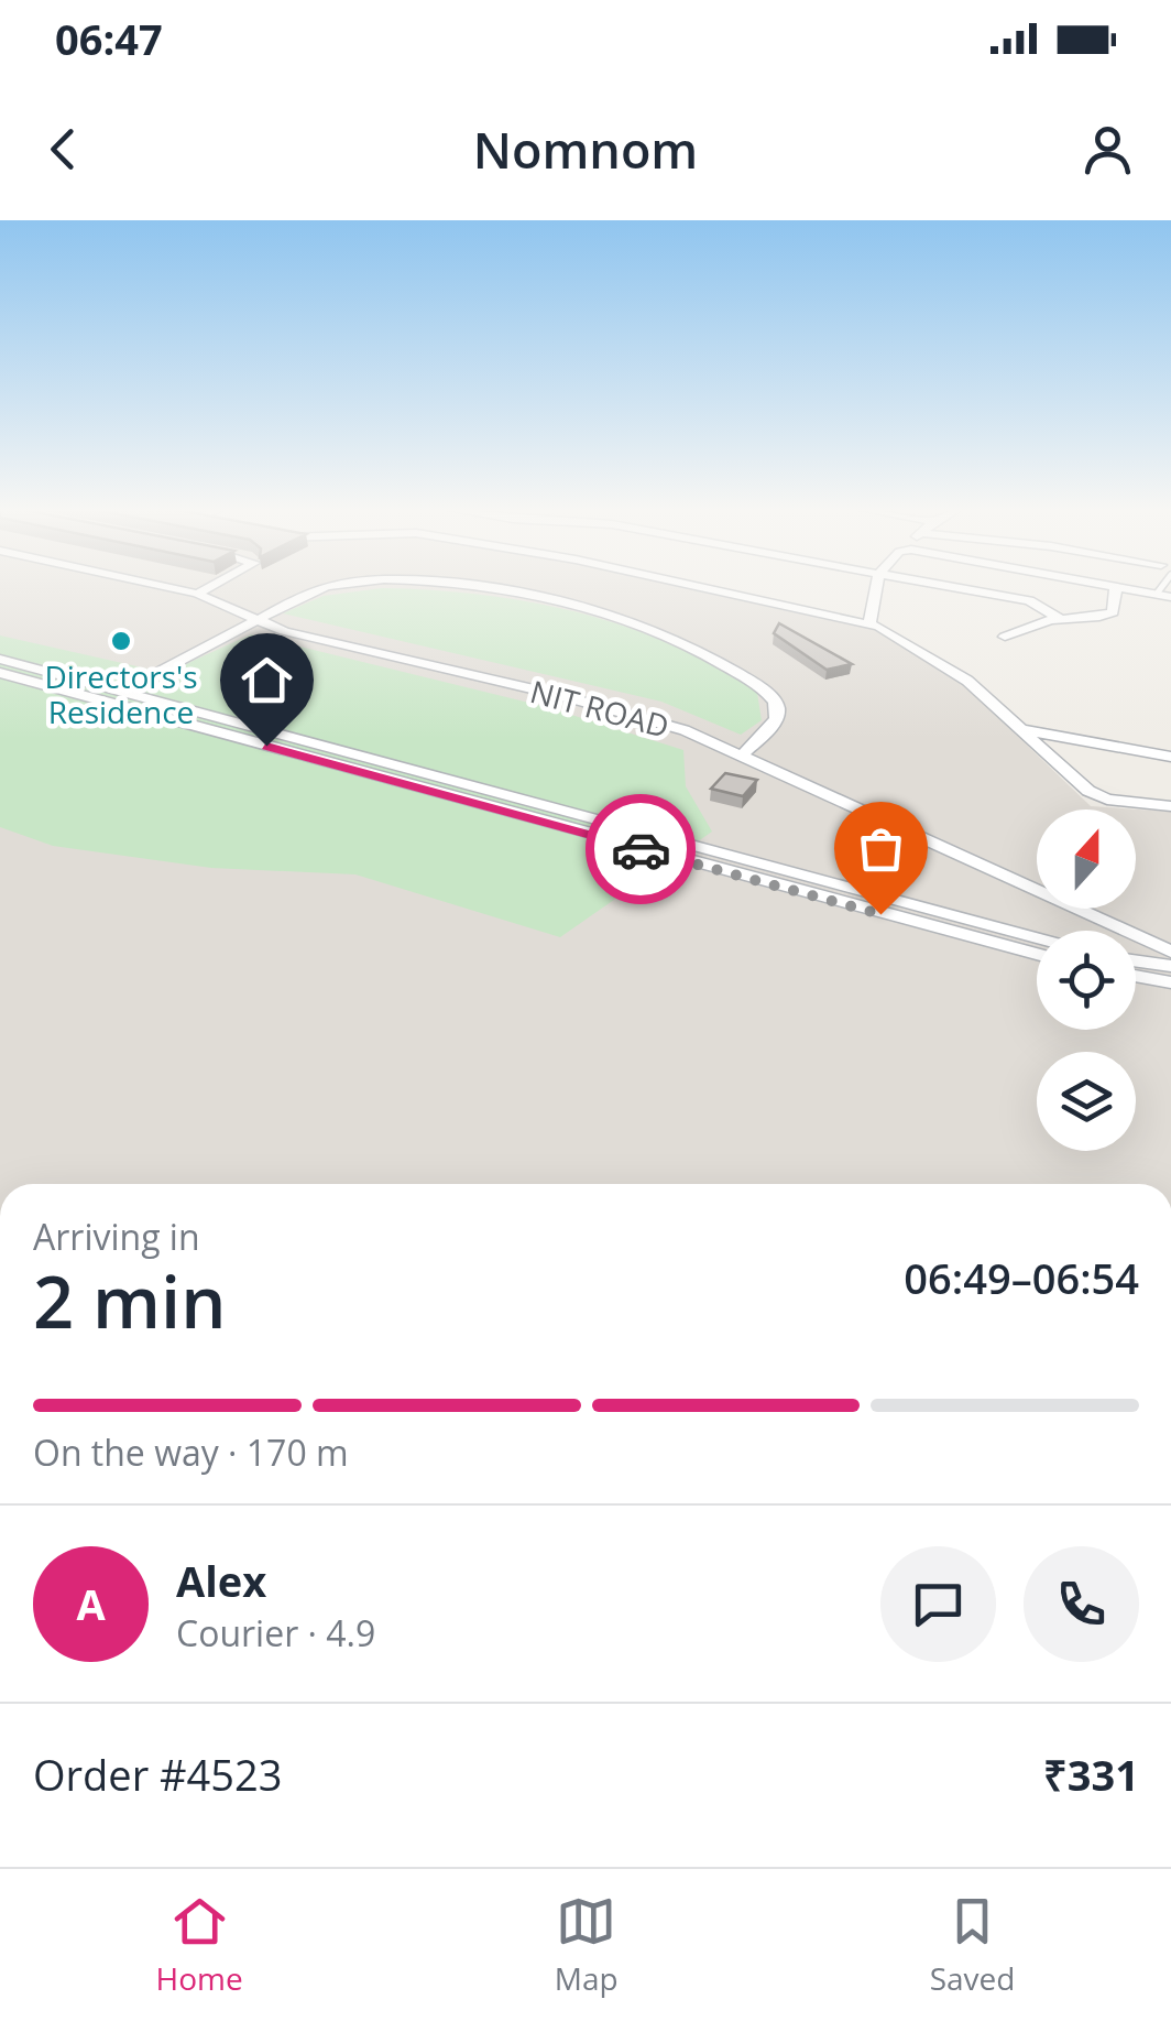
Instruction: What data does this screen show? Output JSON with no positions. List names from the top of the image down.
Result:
{
  "streets": {
    "street": ["NIT ROAD"]
  },
  "places": ["Directors's Residence"],
  "north": "top",
  "page": {
    "status": "06:47",
    "header": "Nomnom",
    "heading": ["2 min", "Arriving in", "06:49–06:54"],
    "panel": [
      "Alex",
      "Courier · 4.9",
      "Order #4523",
      "₹331"
    ],
    "bar": "On the way · 170 m",
    "round": "A",
    "tabs": ["Home", "Map", "Saved"]
  }
}
